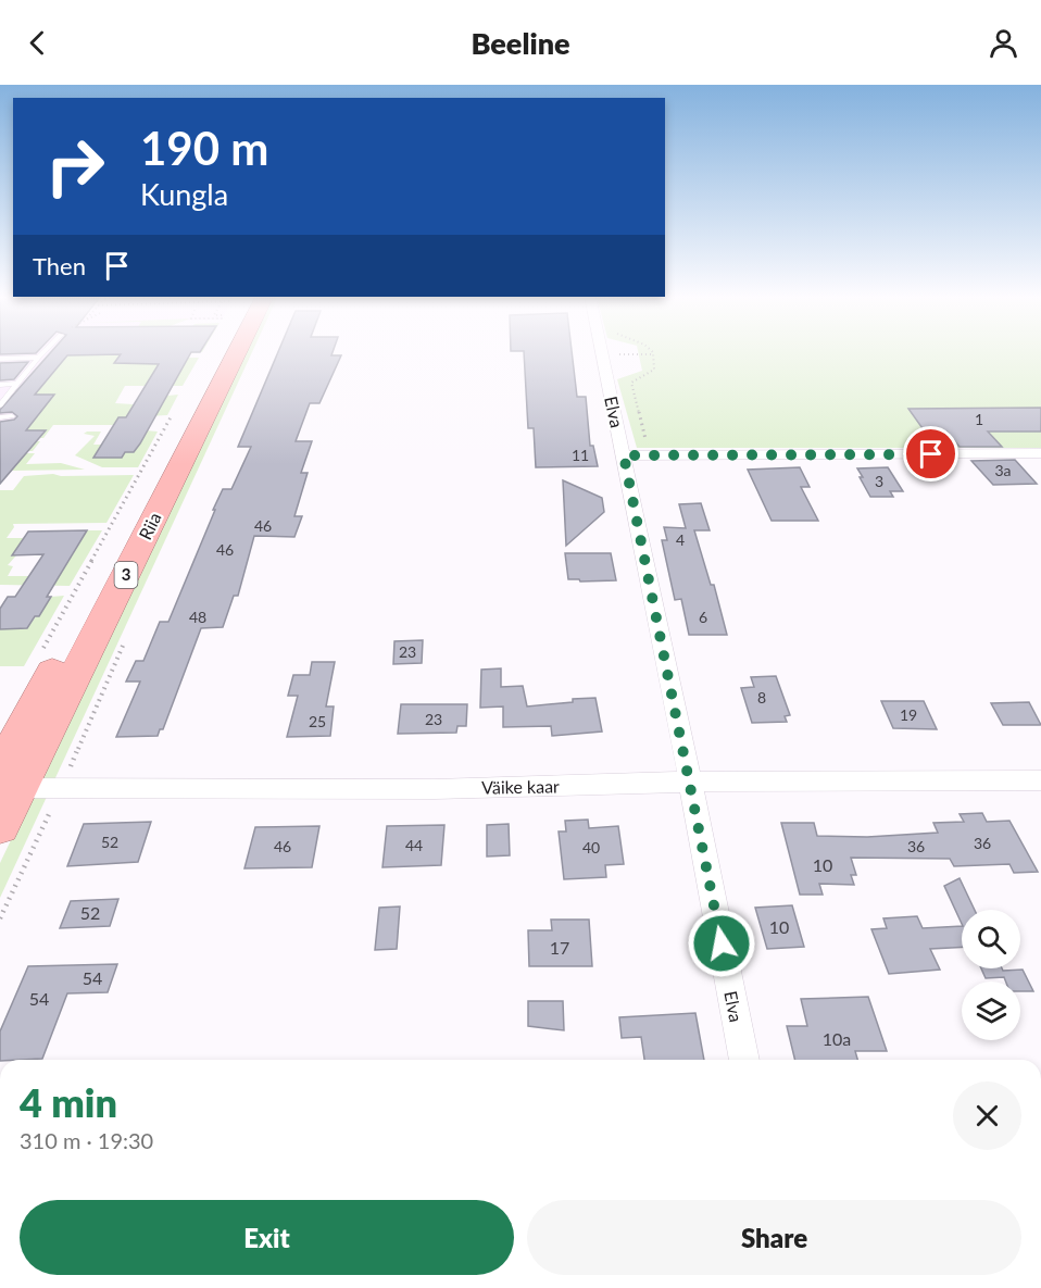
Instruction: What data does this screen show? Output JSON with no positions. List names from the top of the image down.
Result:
{
  "streets": {
    "highway": ["Riia", "3"],
    "street": ["Elva", "Väike kaar"]
  },
  "crossings": [
    ["Elva", "Väike kaar"],
    ["Riia", "Väike kaar"]
  ],
  "house_numbers": [
    "1",
    "11",
    "3a",
    "3",
    "46",
    "4",
    "46",
    "48",
    "6",
    "23",
    "8",
    "19",
    "23",
    "25",
    "52",
    "36",
    "44",
    "46",
    "36",
    "40",
    "10",
    "52",
    "10",
    "17",
    "54",
    "54",
    "10a"
  ],
  "page": {
    "header": "Beeline",
    "turn": ["190 m", "Kungla"],
    "then": "Then",
    "heading": ["4 min", "310 m · 19:30"],
    "buttons": ["Exit", "Share"]
  }
}
